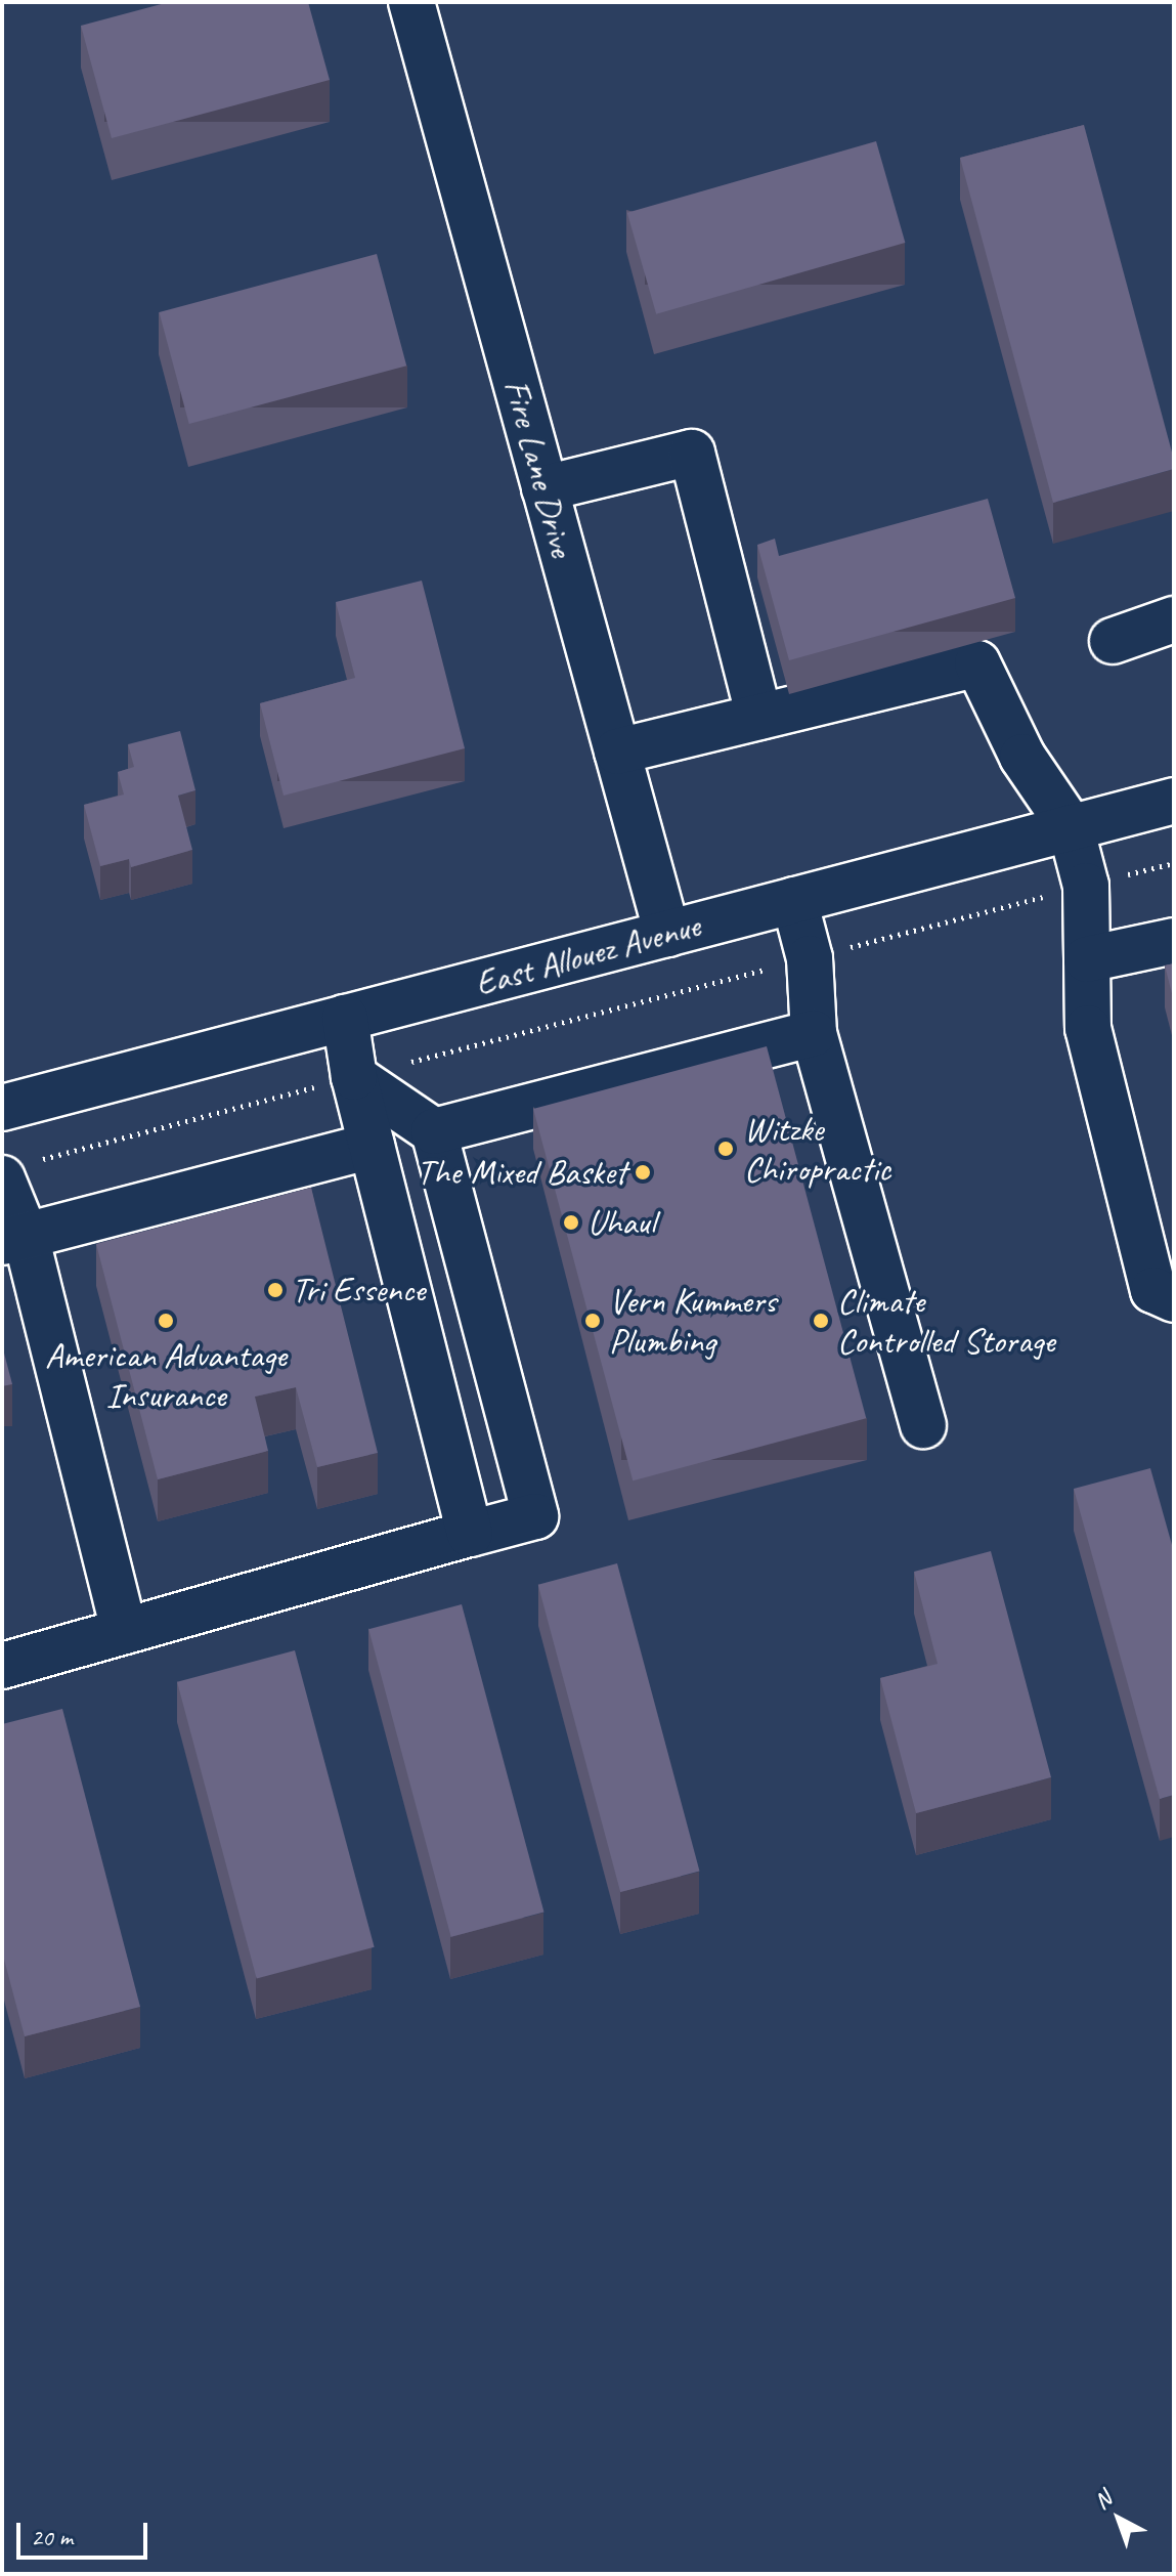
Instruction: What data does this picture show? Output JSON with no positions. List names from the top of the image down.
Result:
{
  "streets": {
    "street": ["Fire Lane Drive", "East Allouez Avenue"]
  },
  "crossings": [
    ["Fire Lane Drive", "East Allouez Avenue"]
  ],
  "places": [
    "Witzke Chiropractic",
    "The Mixed Basket",
    "Uhaul",
    "Tri Essence",
    "American Advantage Insurance",
    "Vern Kummers Plumbing",
    "Climate Controlled Storage"
  ],
  "scale_bar": "20 m",
  "north": "top left"
}
